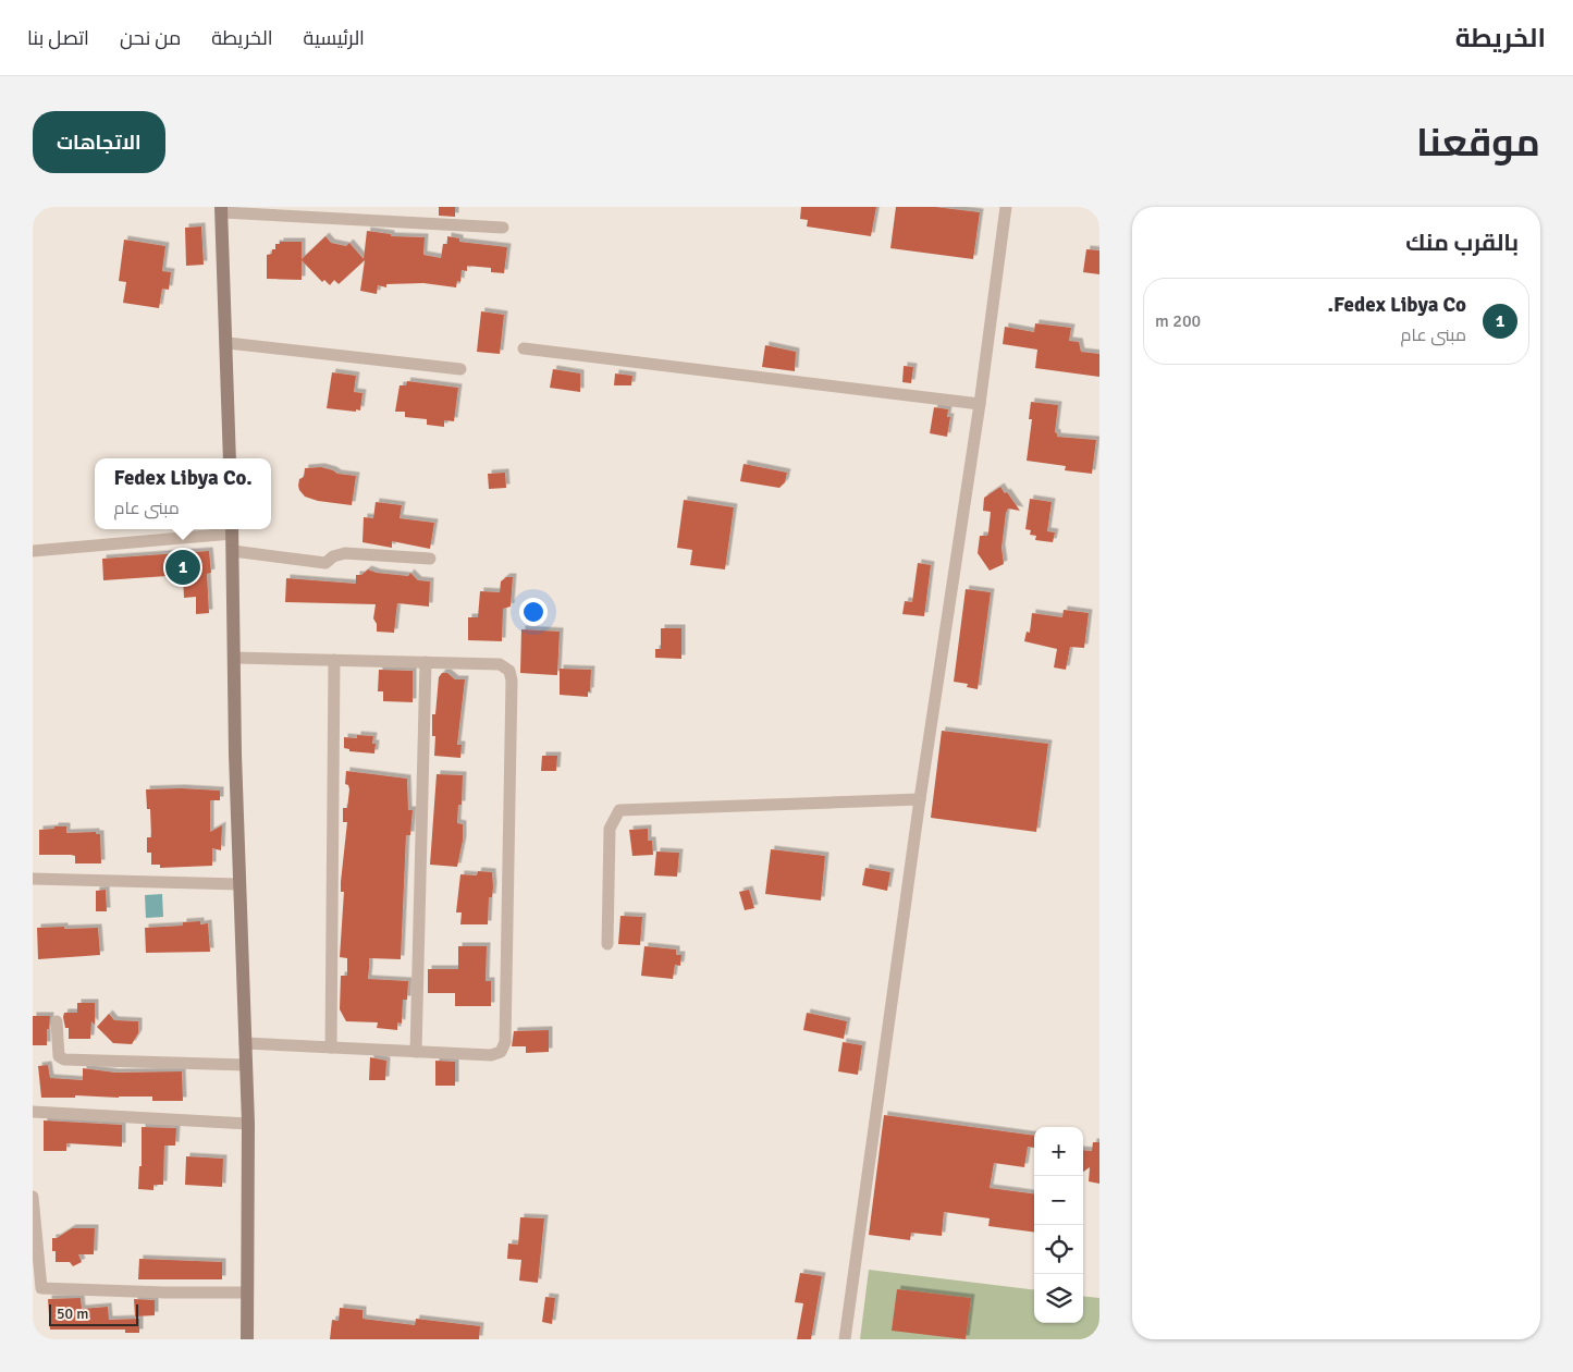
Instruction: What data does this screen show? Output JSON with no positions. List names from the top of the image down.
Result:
{
  "scale_bar": "50 m",
  "page": {
    "header": "الخريطة",
    "nav": [
      "الرئيسية",
      "الخريطة",
      "من نحن",
      "اتصل بنا"
    ],
    "title": "موقعنا",
    "buttons": "الاتجاهات",
    "heading": "بالقرب منك",
    "list": [
      {
        "mark": "1",
        "name": "Fedex Libya Co.",
        "note": "مبنى عام",
        "value": "200 m"
      }
    ],
    "popup": ["Fedex Libya Co.", "مبنى عام"],
    "pins": "1",
    "map_buttons": ["+", "−"],
    "scale": "50 m"
  }
}
